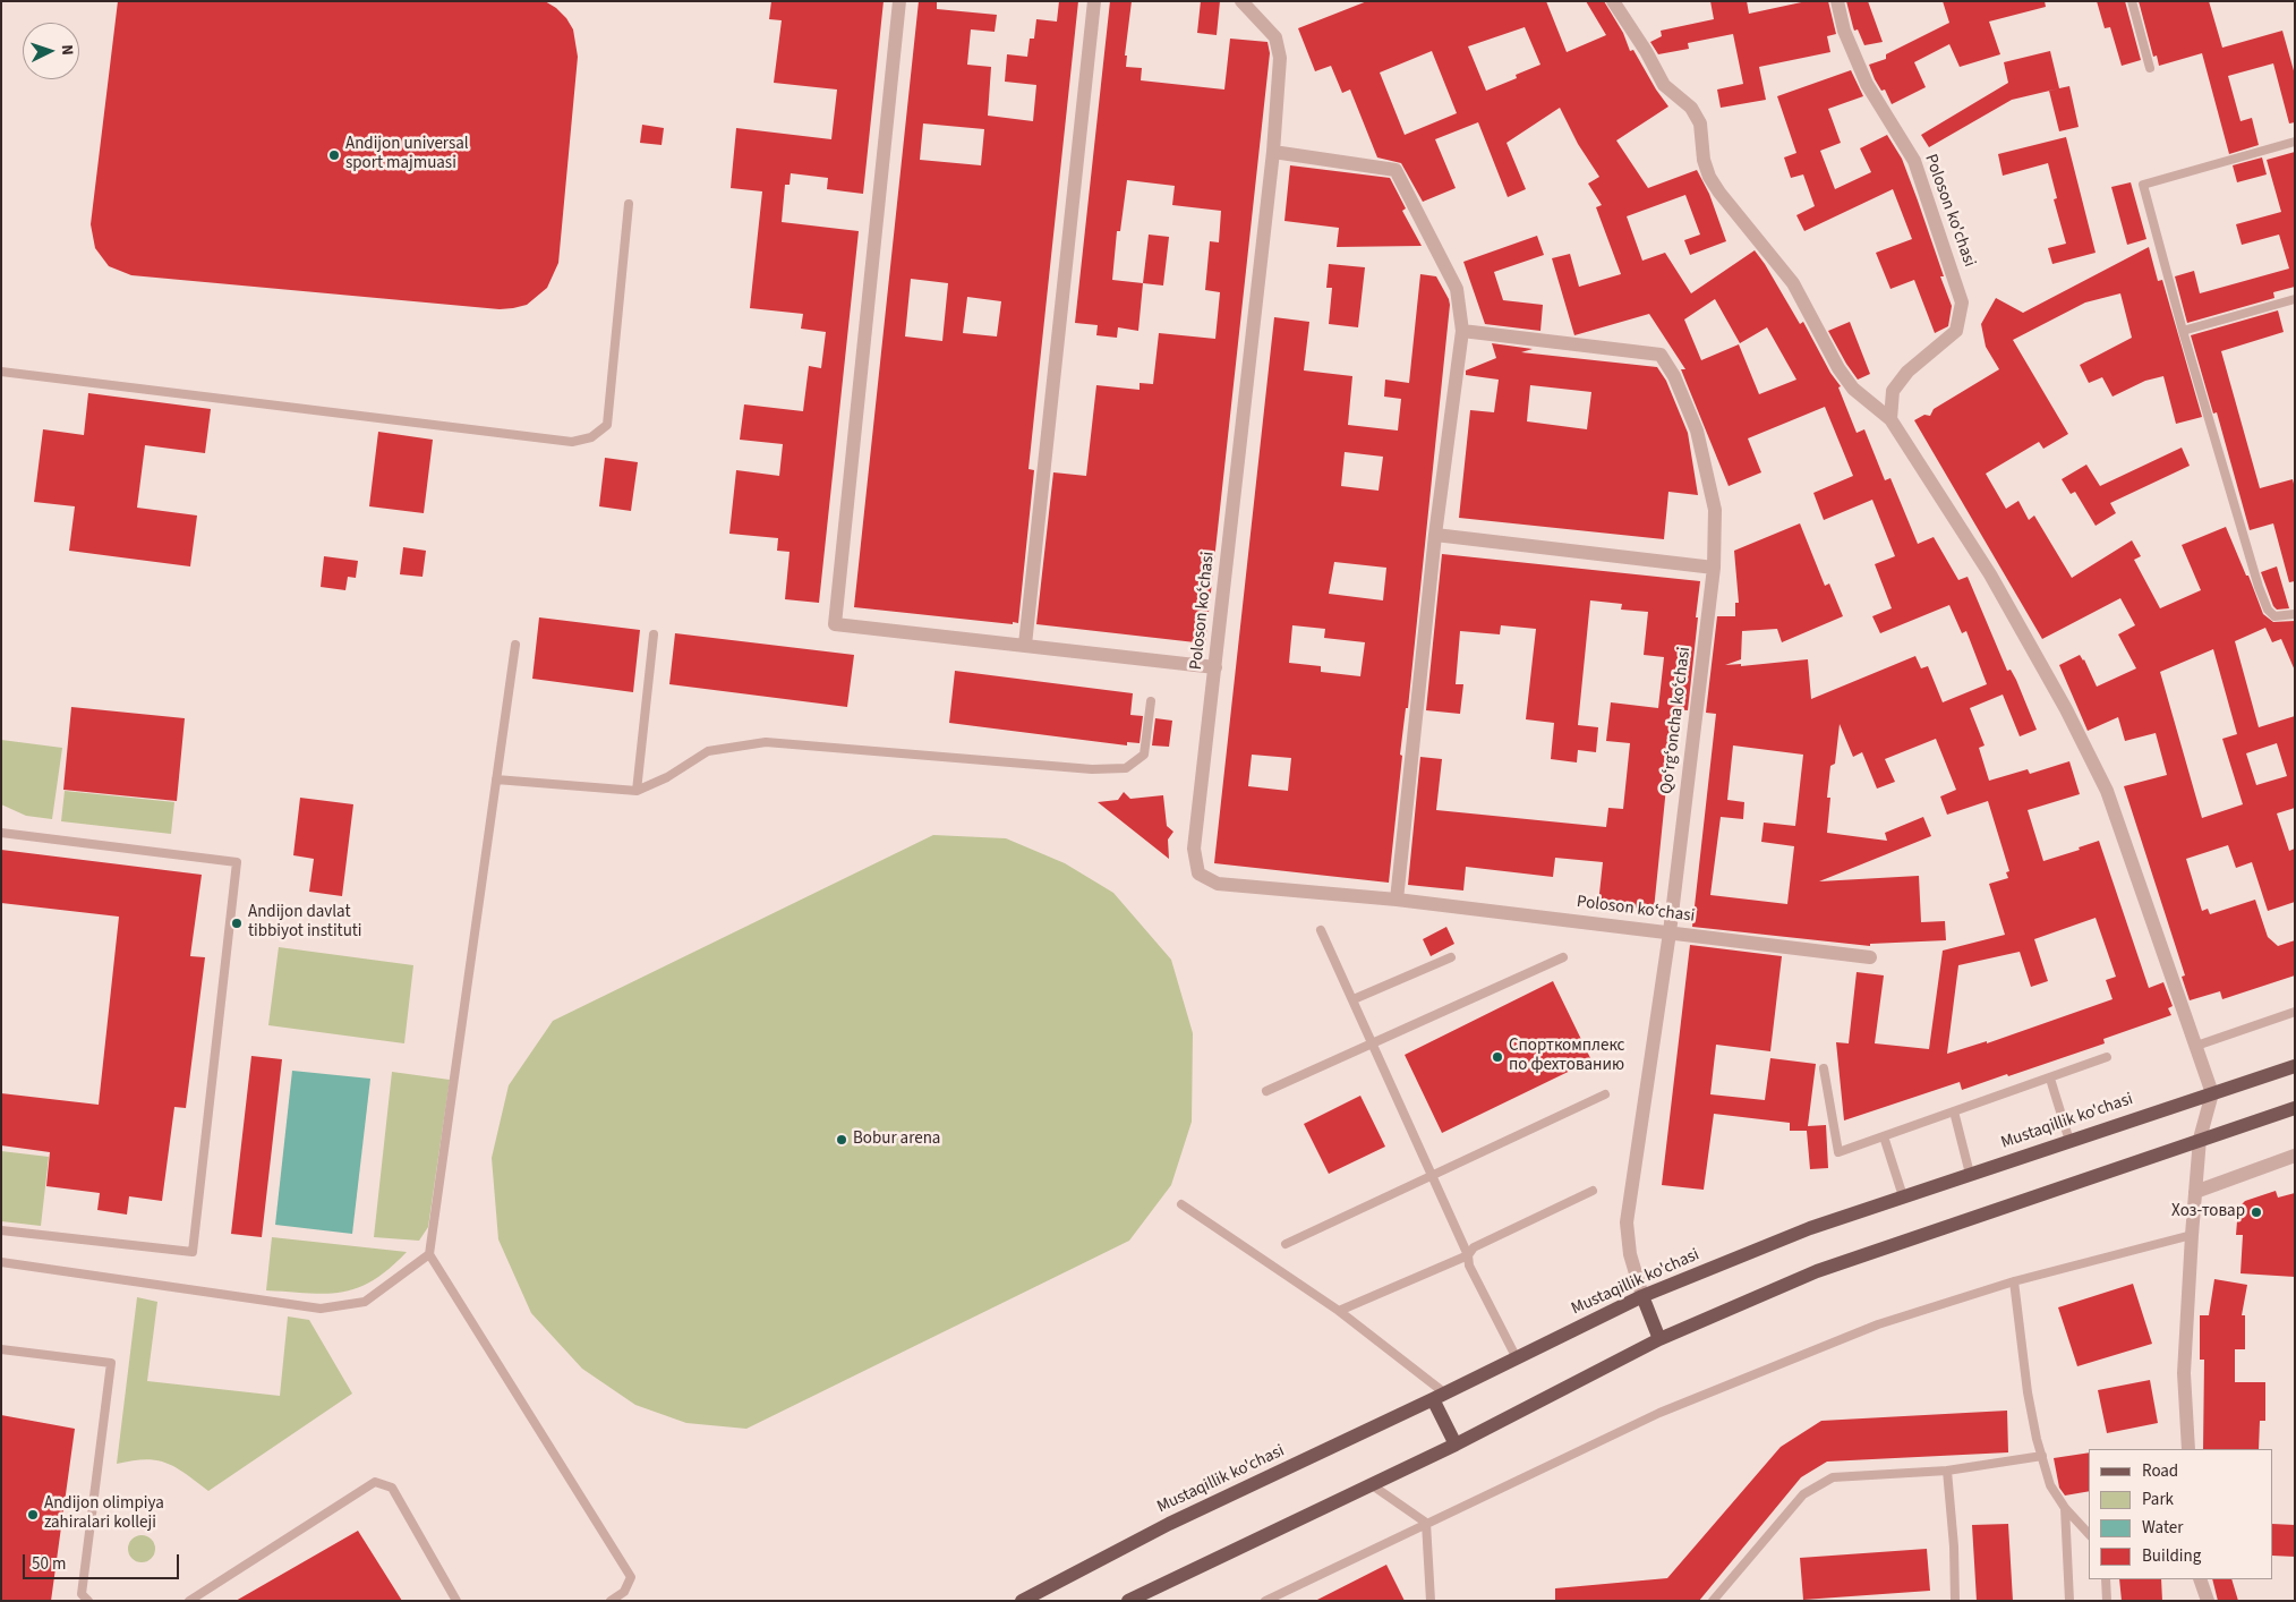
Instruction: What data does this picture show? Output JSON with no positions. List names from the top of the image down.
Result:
{
  "streets": {
    "main road": ["Mustaqillik ko'chasi"],
    "street": ["Poloson ko'chasi", "Poloson koʻchasi", "Qoʻrgʻoncha koʻchasi"]
  },
  "crossings": [
    ["Poloson koʻchasi", "Qoʻrgʻoncha koʻchasi"],
    ["Qoʻrgʻoncha koʻchasi", "Mustaqillik ko'chasi"]
  ],
  "places": [
    "Andijon universal sport majmuasi",
    "Andijon davlat tibbiyot instituti",
    "Спорткомплекс по фехтованию",
    "Bobur arena",
    "Хоз-товар",
    "Andijon olimpiya zahiralari kolleji"
  ],
  "legend": [
    "Road",
    "Park",
    "Water",
    "Building"
  ],
  "scale_bar": "50 m",
  "north": "right"
}
